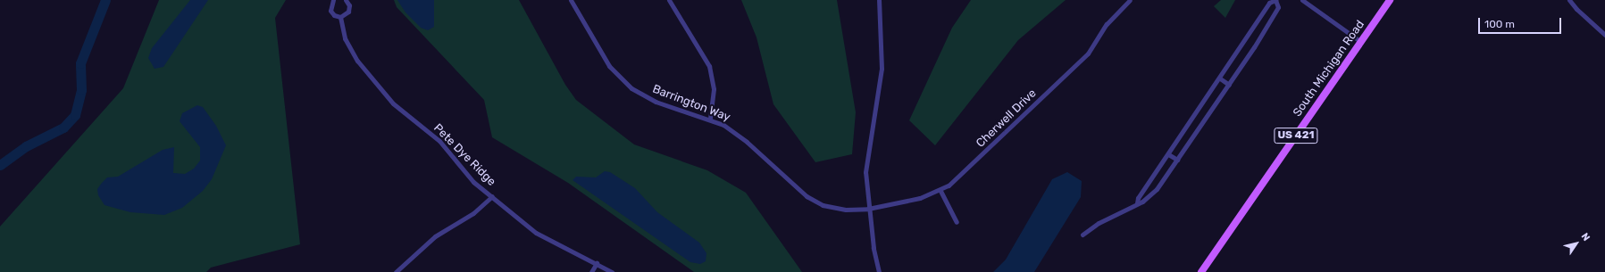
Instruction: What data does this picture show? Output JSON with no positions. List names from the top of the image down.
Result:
{
  "streets": {
    "main road": ["South Michigan Road", "US 421"],
    "street": ["Barrington Way", "Cherwell Drive", "Pete Dye Ridge"]
  },
  "crossings": [
    ["Barrington Way", "Cherwell Drive"]
  ],
  "scale_bar": "100 m",
  "north": "top right"
}
